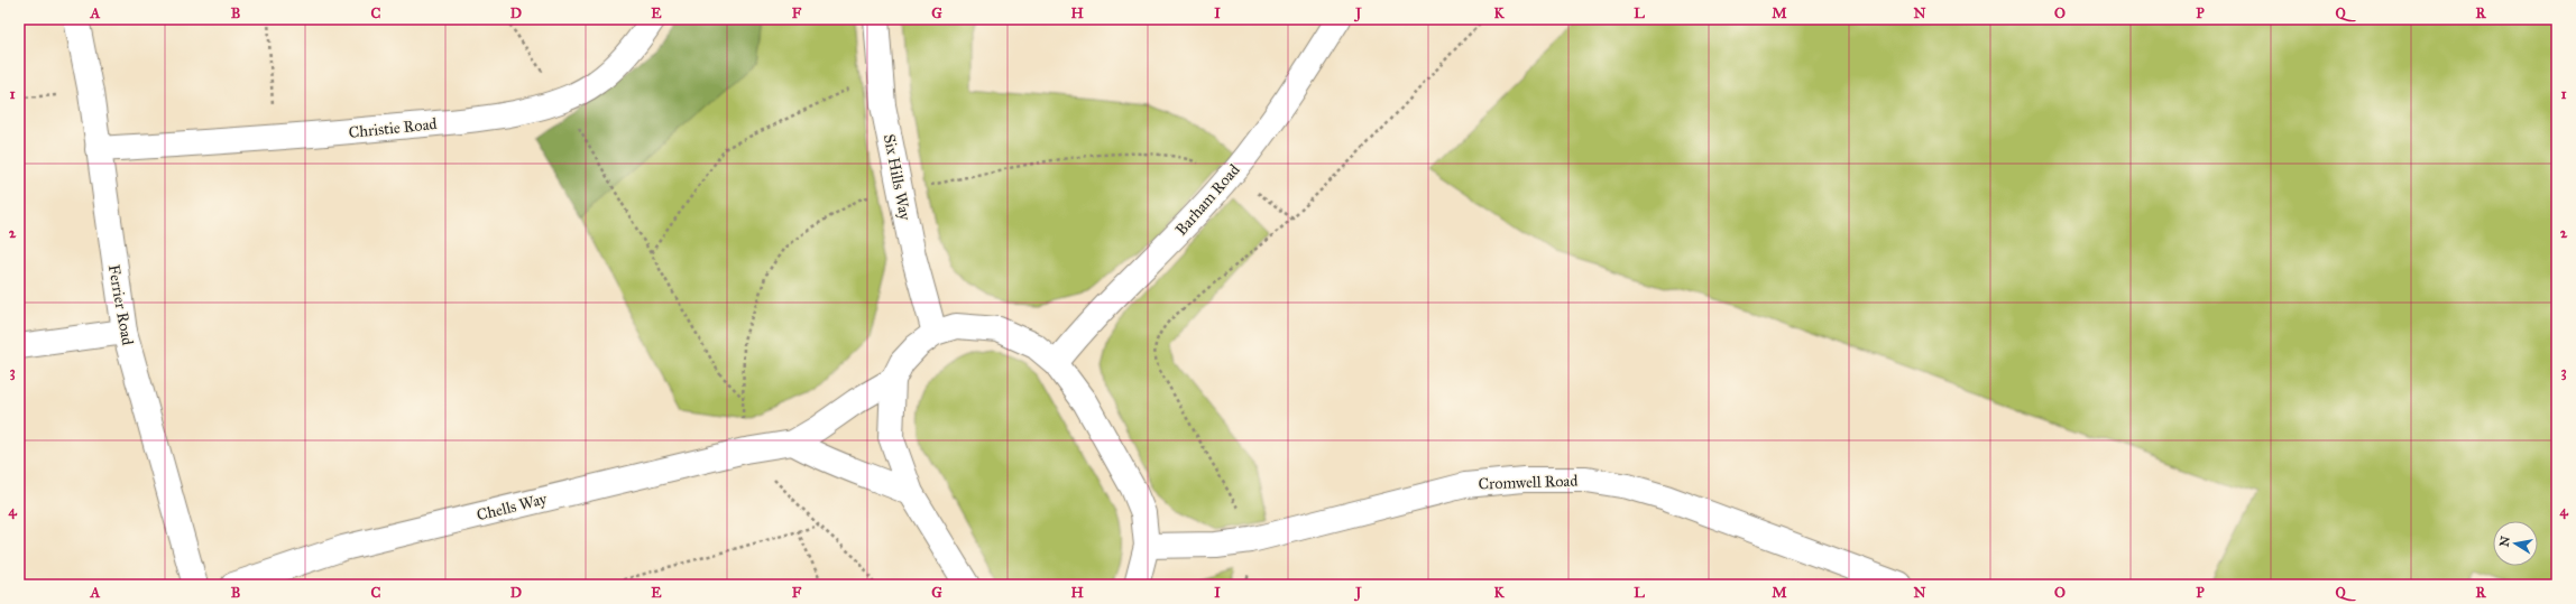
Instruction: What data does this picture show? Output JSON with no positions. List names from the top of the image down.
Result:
{
  "streets": {
    "street": [
      "Christie Road",
      "Six Hills Way",
      "Barham Road",
      "Ferrier Road",
      "Cromwell Road",
      "Chells Way"
    ]
  },
  "crossings": [
    ["Christie Road", "Ferrier Road"]
  ],
  "north": "left",
  "grid": {
    "columns": [
      "A",
      "B",
      "C",
      "D",
      "E",
      "F",
      "G",
      "H",
      "I",
      "J",
      "K",
      "L",
      "M",
      "N",
      "O",
      "P",
      "Q",
      "R"
    ],
    "rows": [
      "1",
      "2",
      "3",
      "4"
    ]
  }
}
